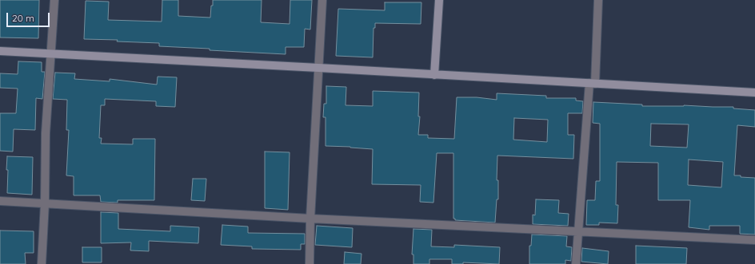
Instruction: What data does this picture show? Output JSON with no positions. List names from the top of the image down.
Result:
{
  "scale_bar": "20 m"
}
